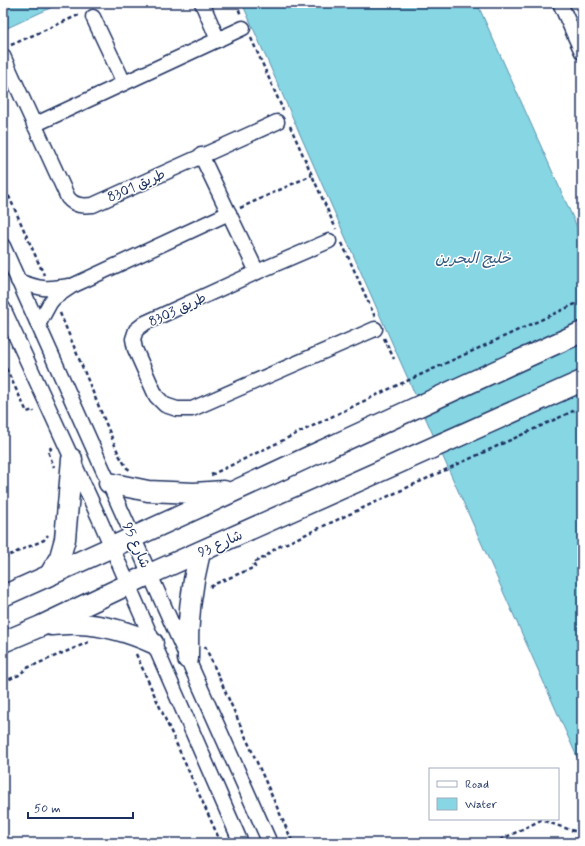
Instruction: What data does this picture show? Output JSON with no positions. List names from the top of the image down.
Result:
{
  "streets": {
    "street": [
      "طريق 8301",
      "طريق 8303",
      "شارع 93",
      "شارع 95"
    ]
  },
  "crossings": [
    ["شارع 93", "شارع 95"]
  ],
  "water": ["خليج البحرين"],
  "legend": ["Road", "Water"],
  "scale_bar": "50 m"
}
